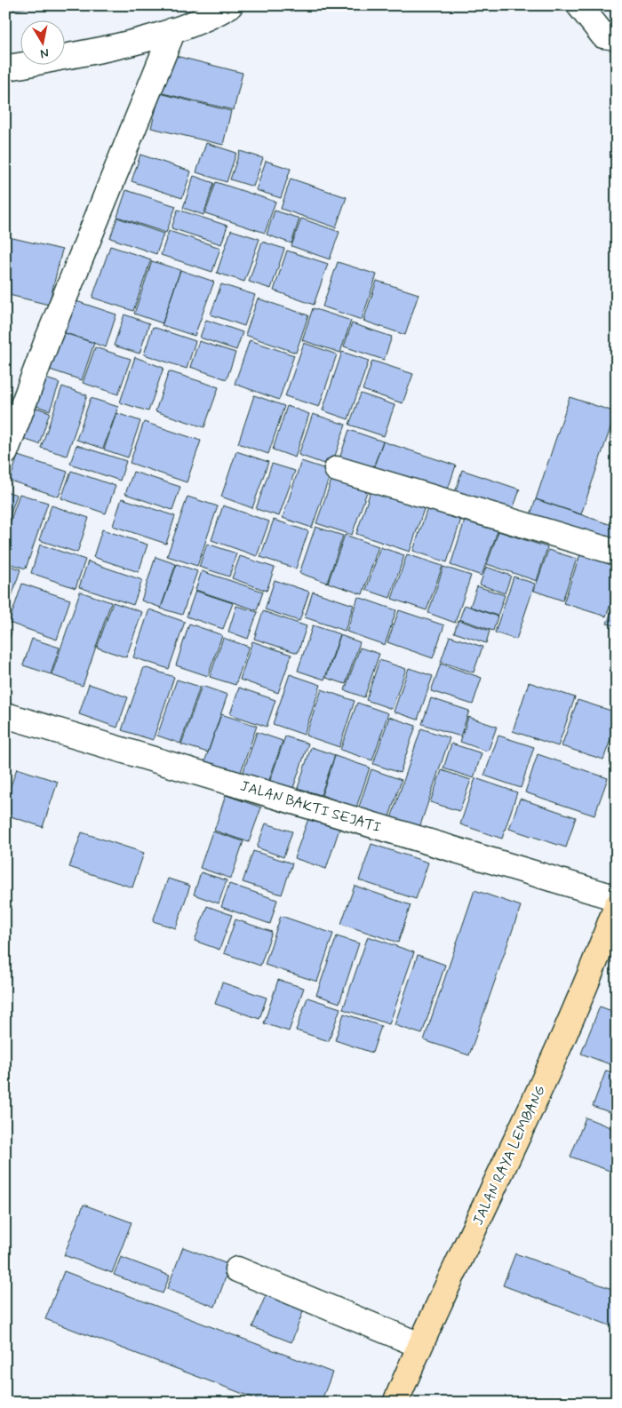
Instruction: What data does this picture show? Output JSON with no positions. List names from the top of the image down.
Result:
{
  "streets": {
    "main road": ["JALAN RAYA LEMBANG"],
    "street": ["JALAN BAKTI SEJATI"]
  },
  "north": "bottom"
}
